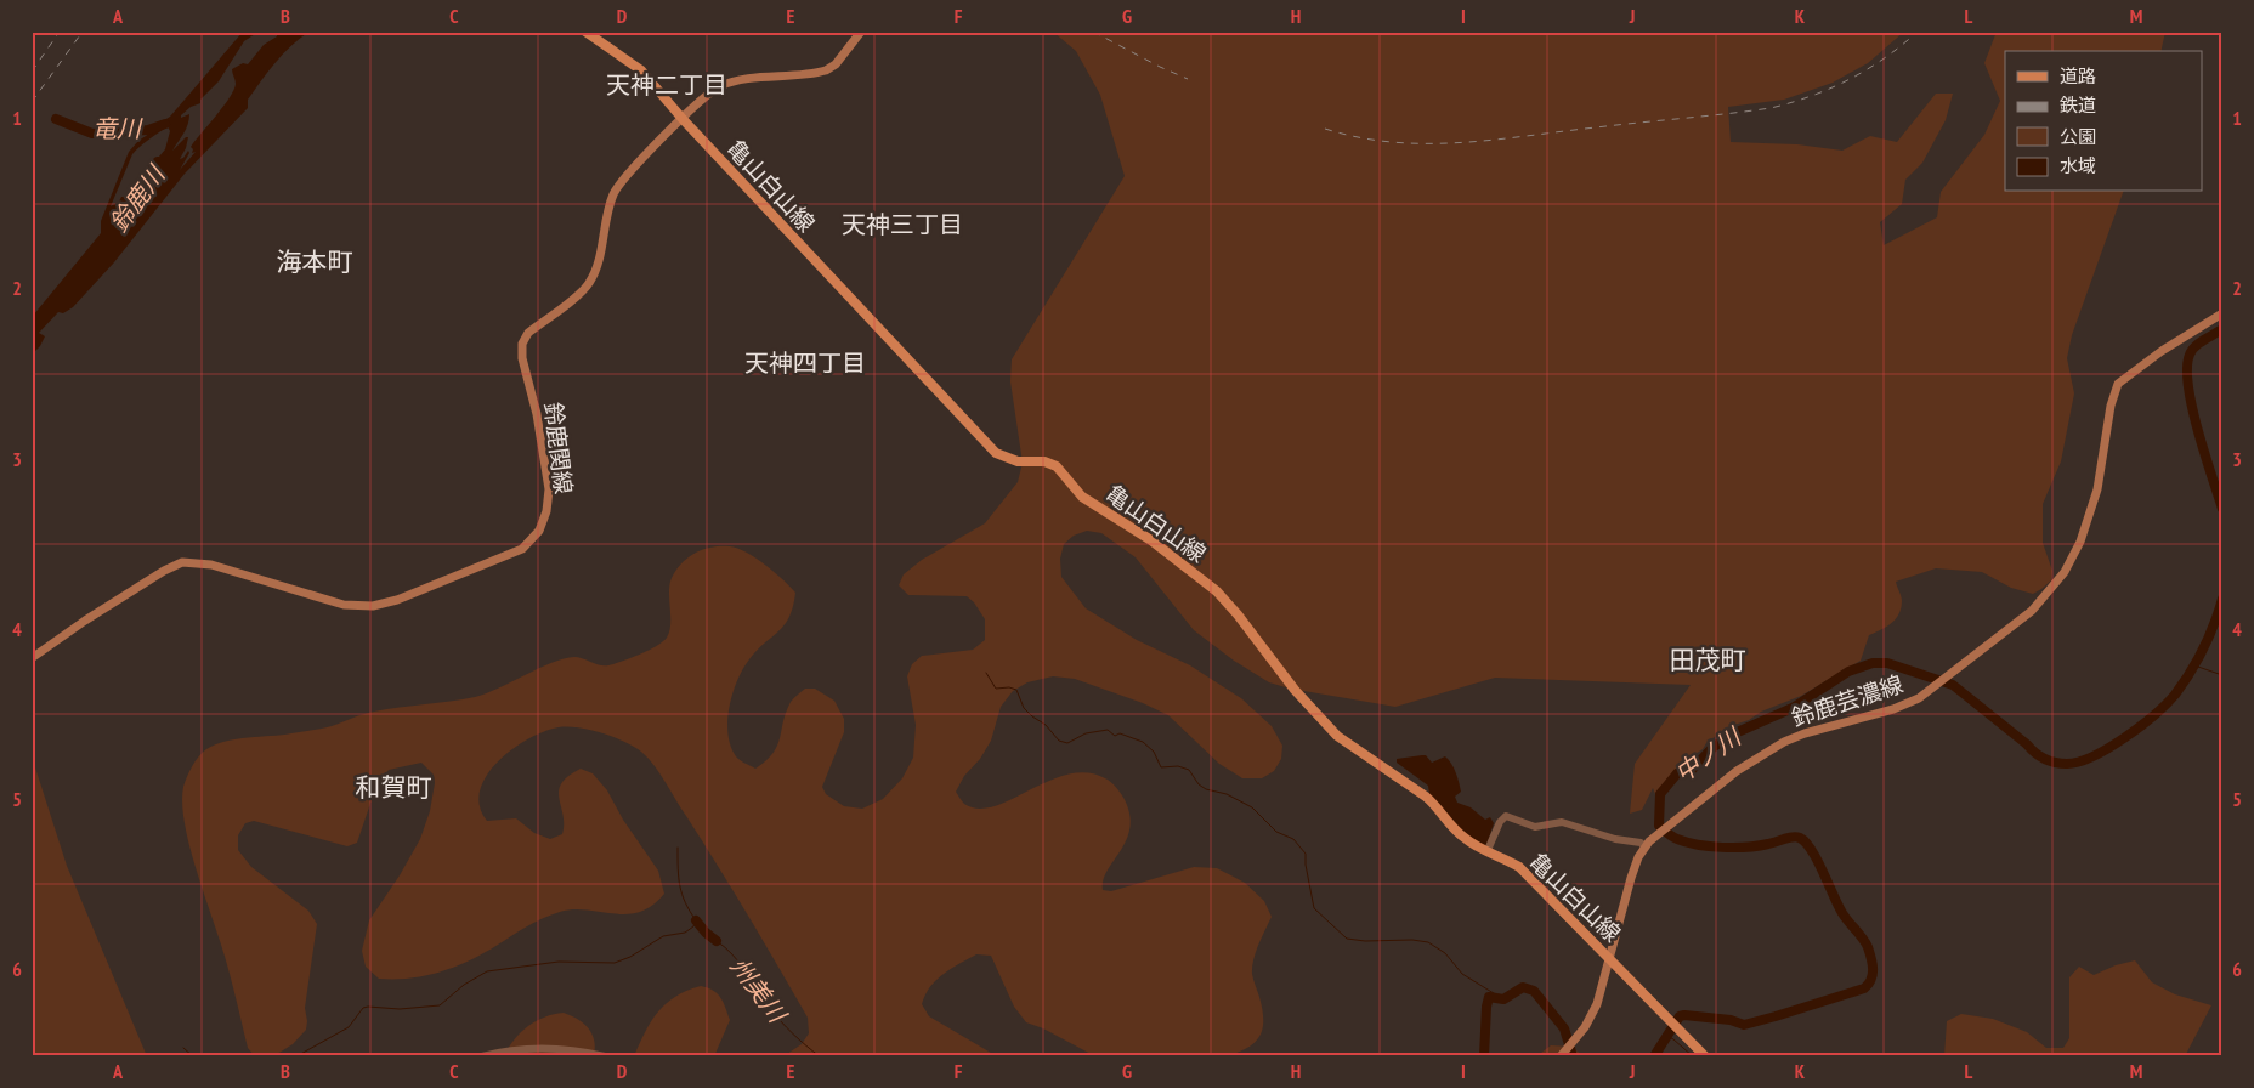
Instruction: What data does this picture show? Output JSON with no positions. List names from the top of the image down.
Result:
{
  "streets": {
    "main road": ["亀山白山線", "鈴鹿関線", "鈴鹿芸濃線"]
  },
  "crossings": [
    ["亀山白山線", "鈴鹿関線"],
    ["亀山白山線", "鈴鹿芸濃線"]
  ],
  "districts": [
    "天神二丁目",
    "天神三丁目",
    "海本町",
    "天神四丁目",
    "田茂町",
    "和賀町"
  ],
  "water": [
    "竜川",
    "鈴鹿川",
    "中ノ川",
    "州美川"
  ],
  "legend": [
    "道路",
    "鉄道",
    "公園",
    "水域"
  ],
  "grid": {
    "columns": [
      "A",
      "B",
      "C",
      "D",
      "E",
      "F",
      "G",
      "H",
      "I",
      "J",
      "K",
      "L",
      "M"
    ],
    "rows": [
      "1",
      "2",
      "3",
      "4",
      "5",
      "6"
    ]
  }
}
